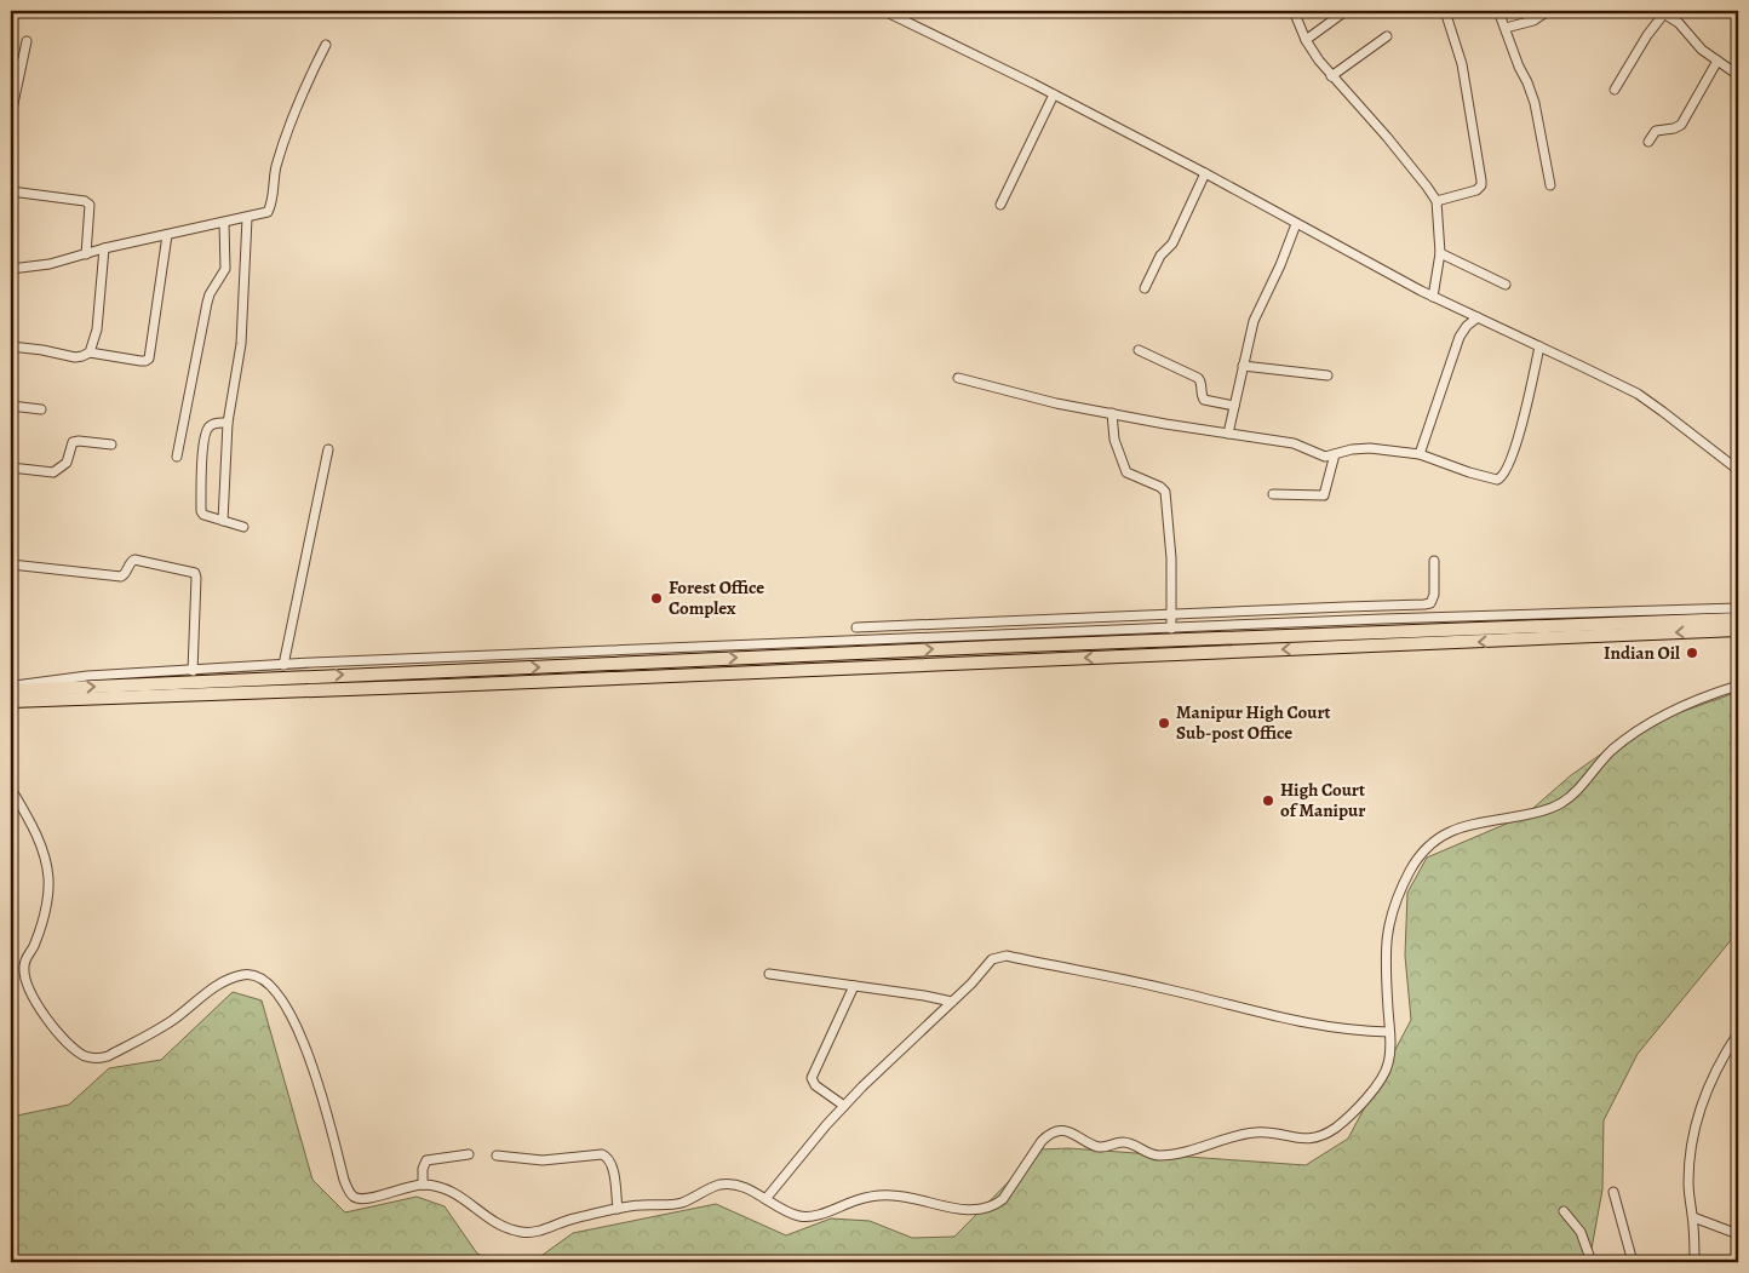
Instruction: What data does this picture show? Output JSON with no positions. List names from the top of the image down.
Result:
{
  "places": [
    "Forest Office Complex",
    "Indian Oil",
    "Manipur High Court Sub-post Office",
    "High Court of Manipur"
  ]
}
